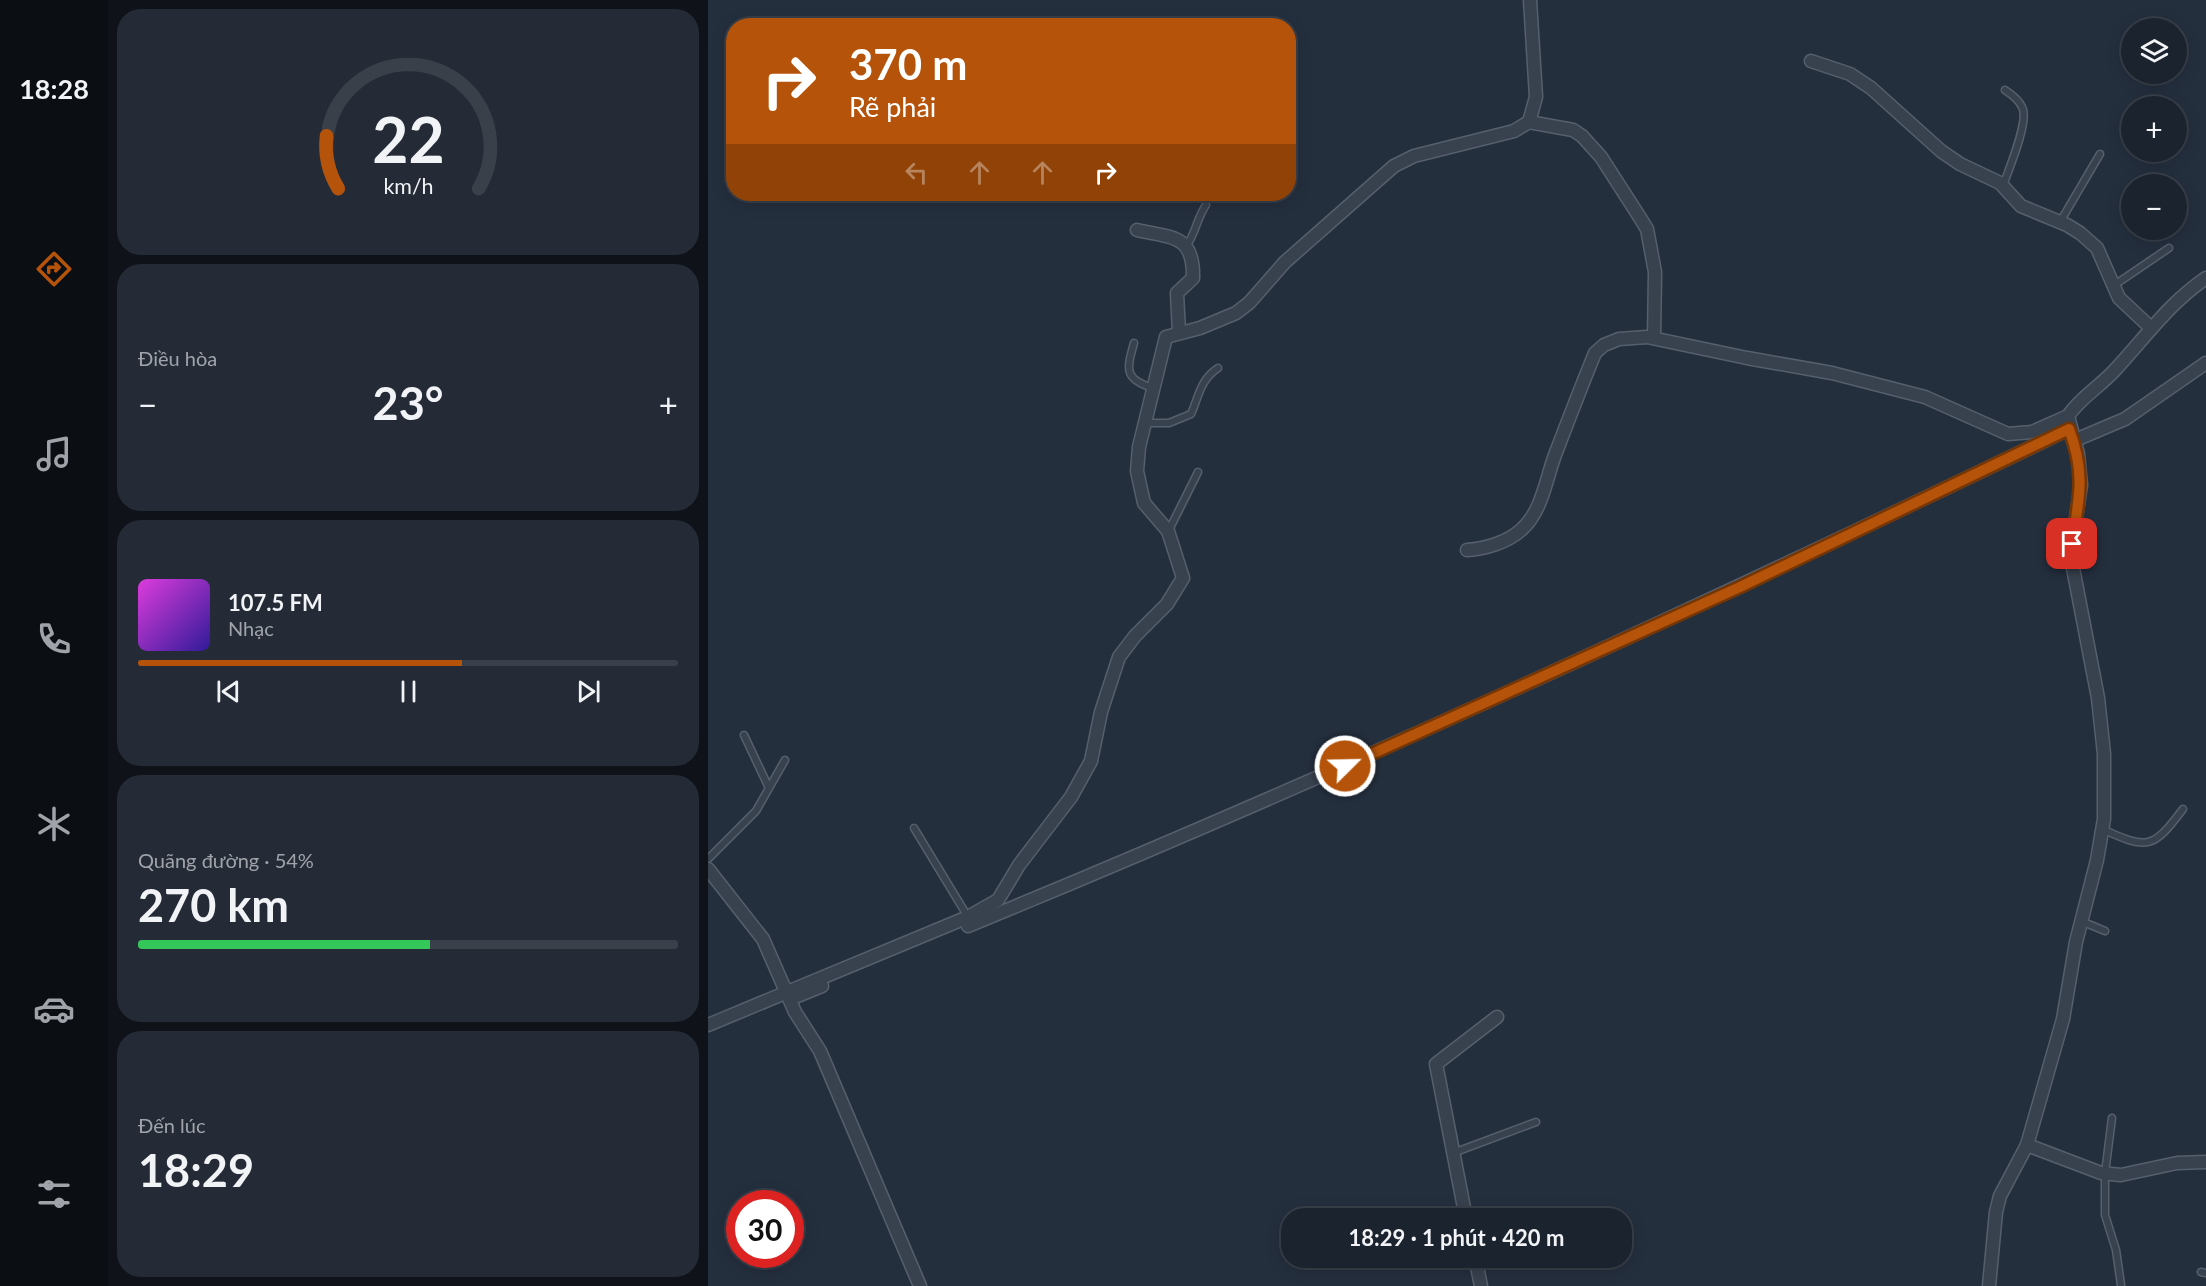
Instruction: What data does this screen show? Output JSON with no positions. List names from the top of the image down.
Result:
{
  "page": {
    "tabs": "18:28",
    "map_buttons": ["+", "−"],
    "turn": ["370 m", "Rẽ phải"],
    "tile": [
      "Điều hòa",
      ["Quãng đường · 54%", "270 km"],
      ["Đến lúc", "18:29"]
    ],
    "heat": ["−", "23°", "+"],
    "song": ["107.5 FM", "Nhạc"],
    "limit": "30",
    "trip": "18:29 · 1 phút · 420 m",
    "gauge": ["22", "km/h"]
  }
}
